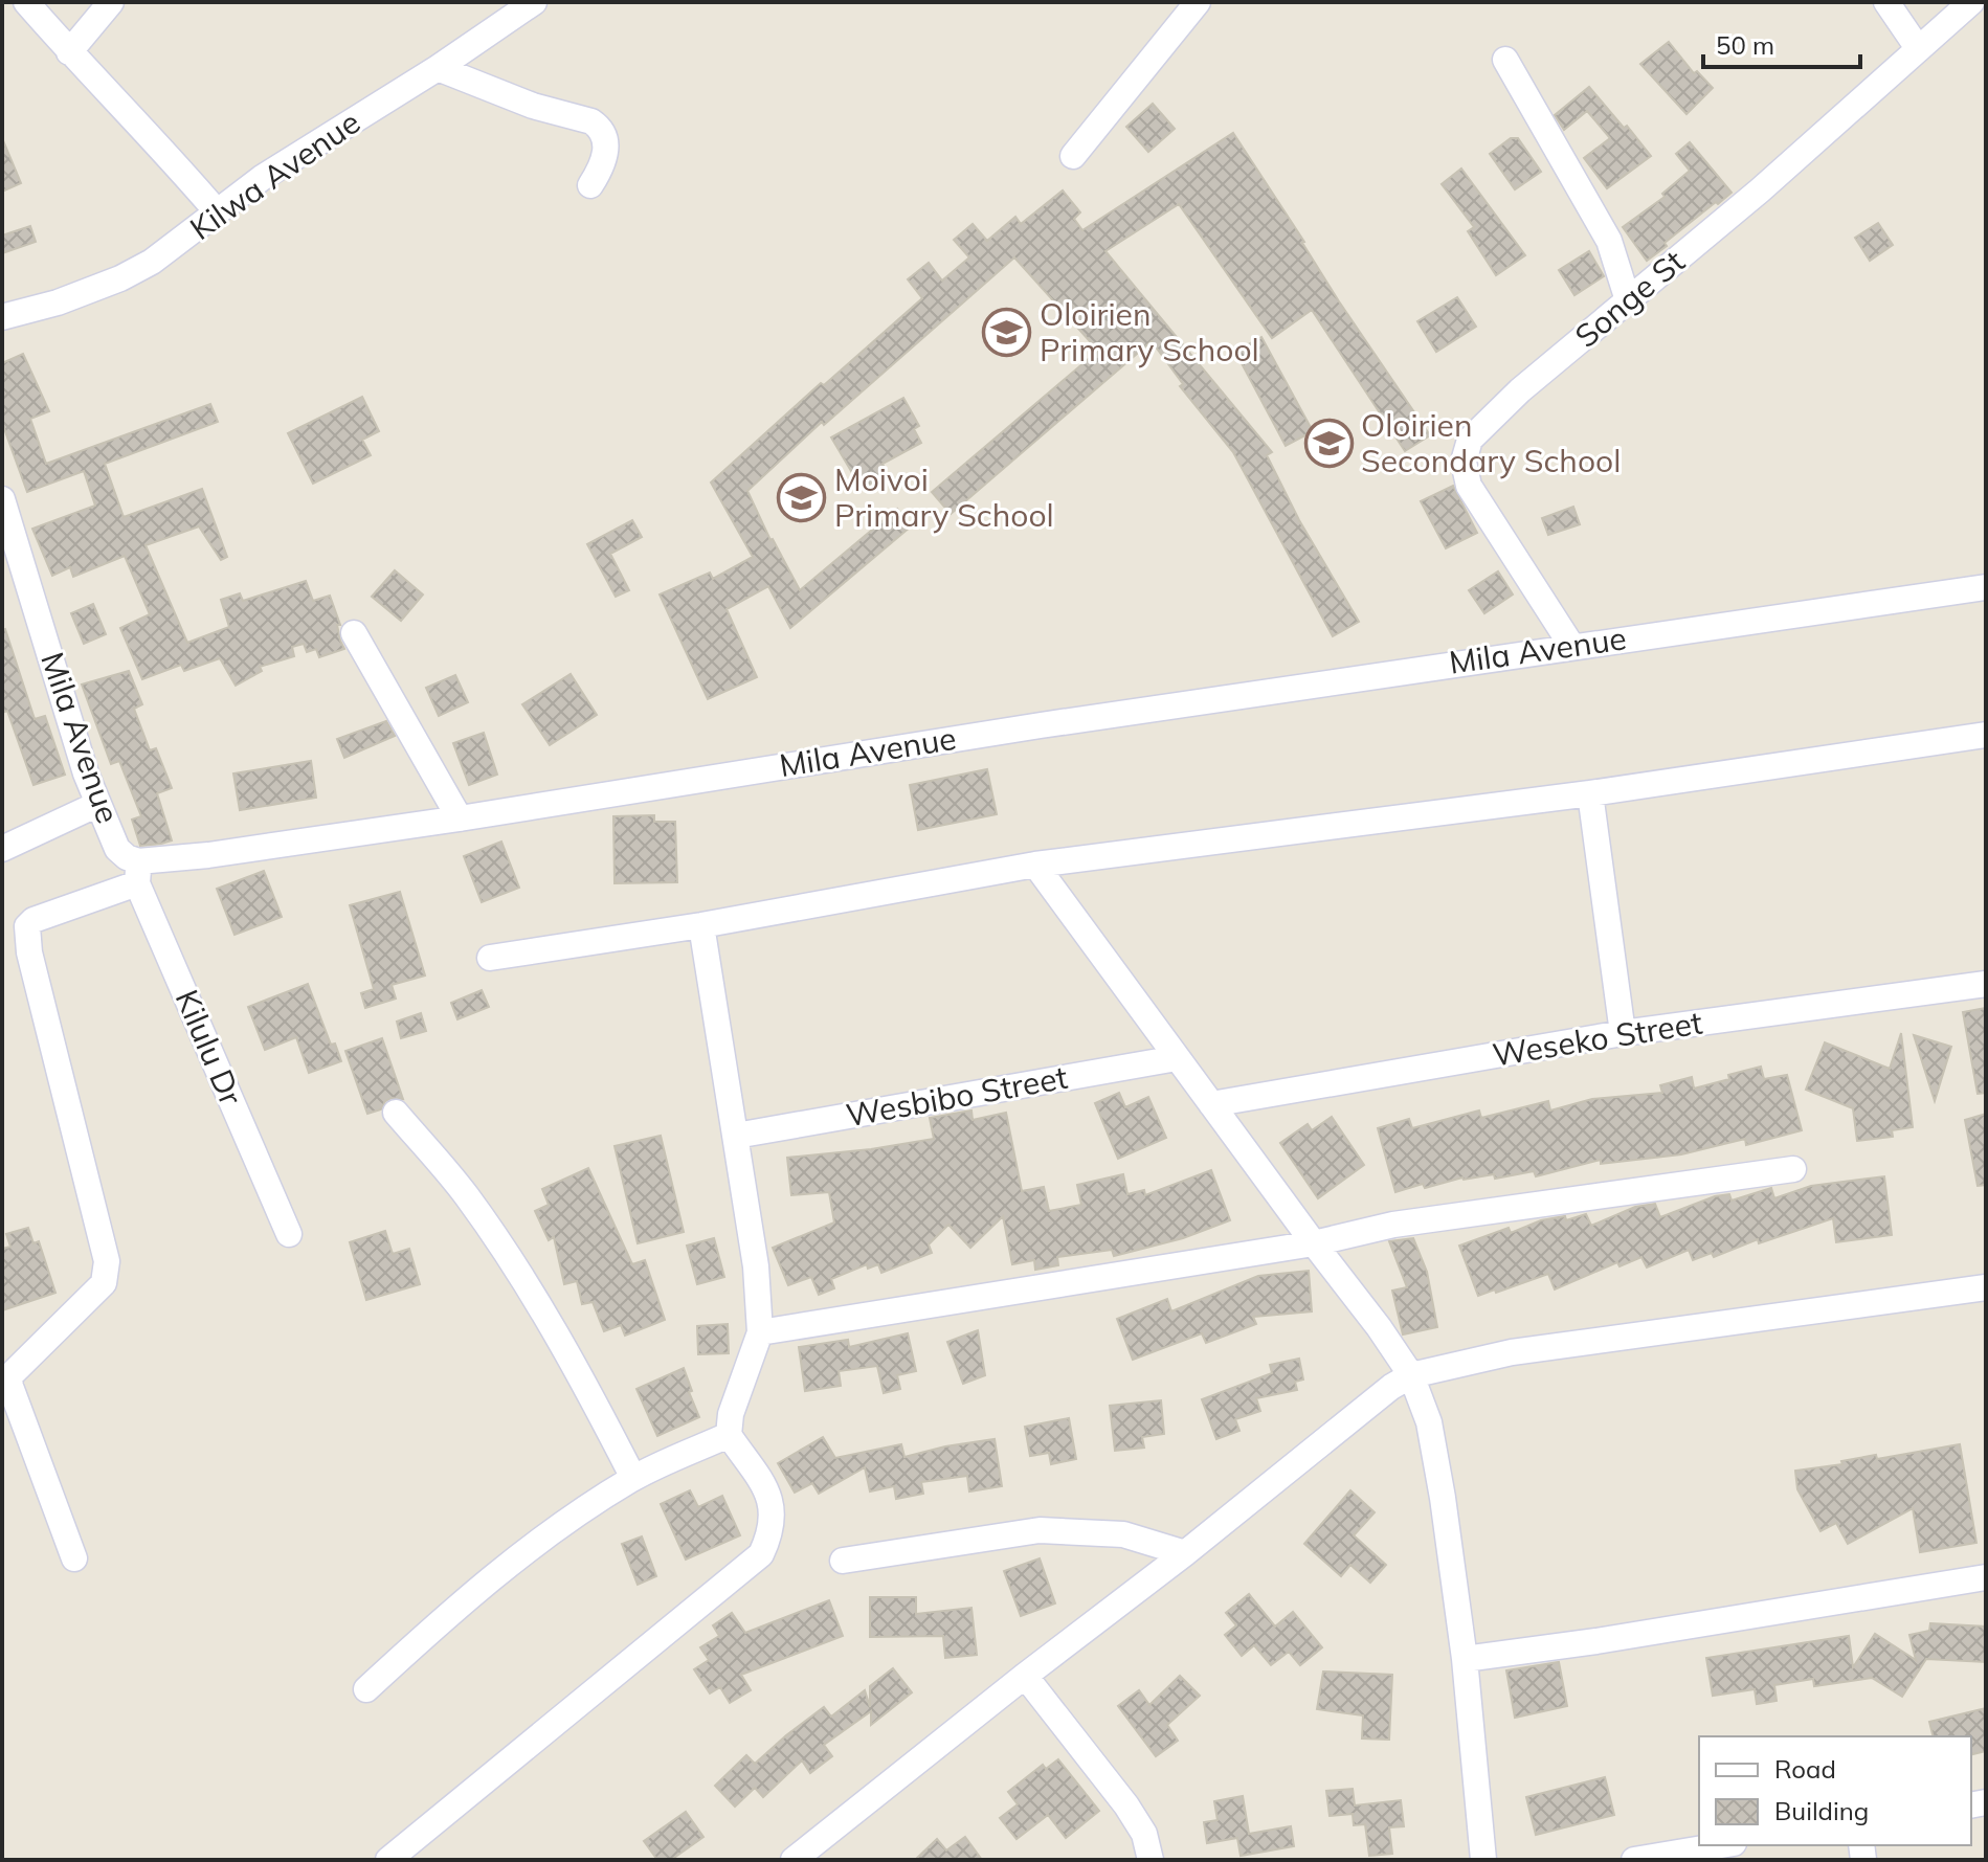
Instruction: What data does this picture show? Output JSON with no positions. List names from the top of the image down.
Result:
{
  "streets": {
    "street": [
      "Kilwa Avenue",
      "Songe St",
      "Mila Avenue",
      "Weseko Street",
      "Kilulu Dr",
      "Wesbibo Street"
    ]
  },
  "crossings": [
    ["Songe St", "Mila Avenue"],
    ["Mila Avenue", "Kilulu Dr"]
  ],
  "places": {
    "school or university": ["Oloirien Primary School", "Oloirien Secondary School", "Moivoi Primary School"]
  },
  "legend": ["Road", "Building"],
  "scale_bar": "50 m"
}
